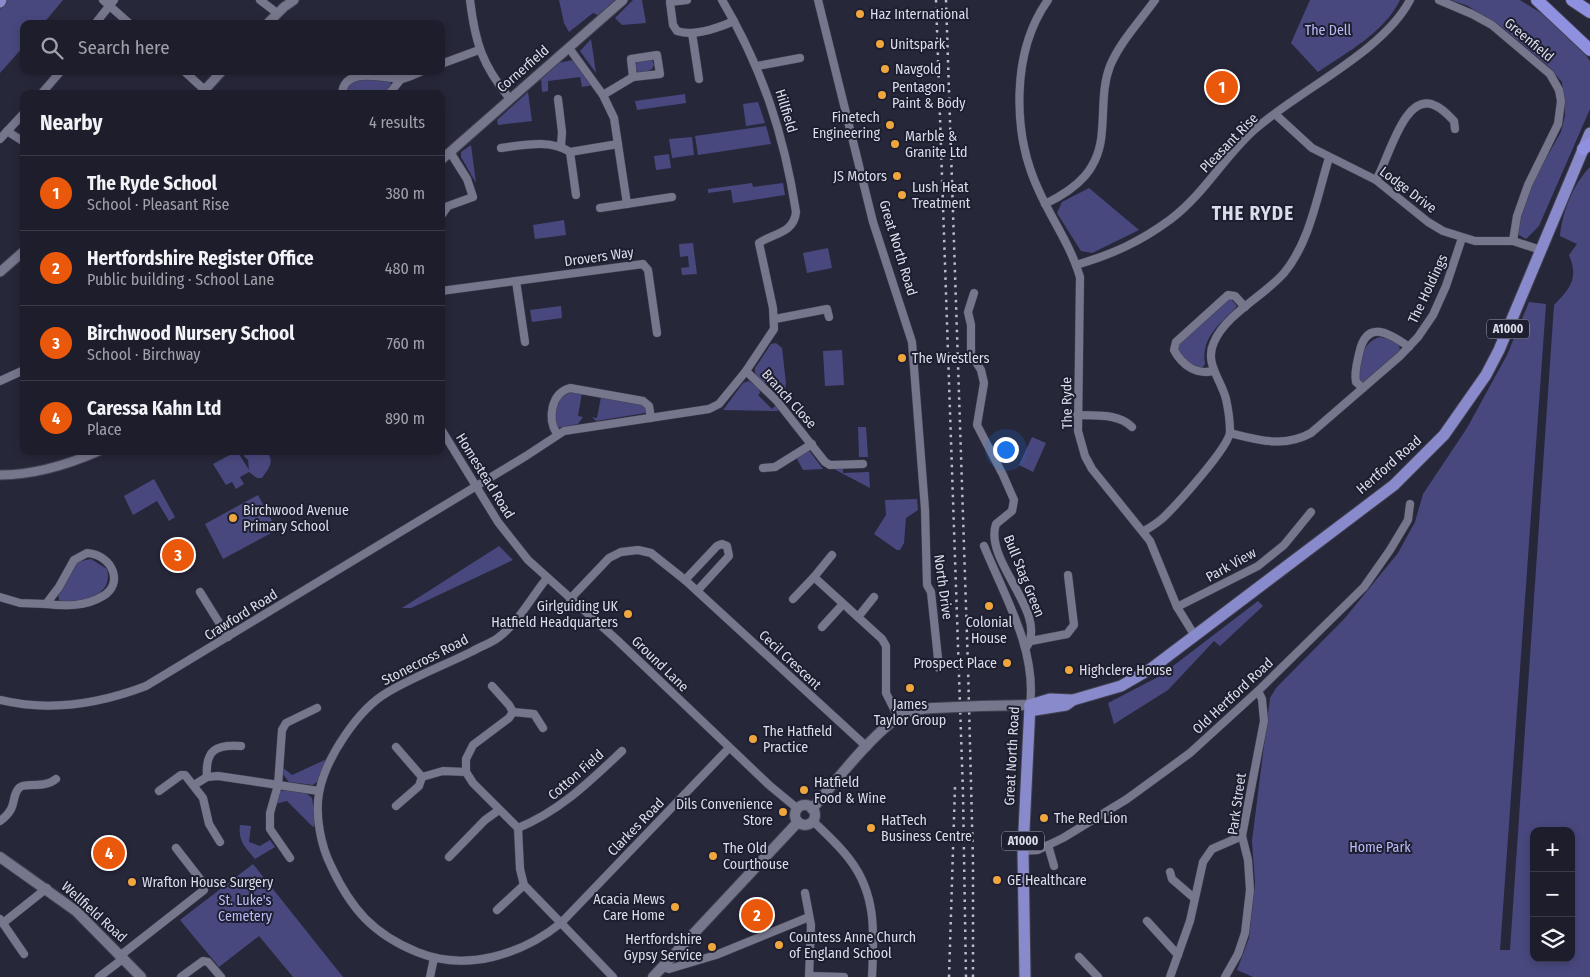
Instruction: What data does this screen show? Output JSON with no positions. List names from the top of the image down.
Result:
{
  "streets": {
    "main road": [
      "Great North Road",
      "A1000",
      "Hertford Road",
      "Wellfield Road"
    ],
    "street": [
      "Greenfield",
      "Cornerfield",
      "Hillfield",
      "Pleasant Rise",
      "Lodge Drive",
      "Drovers Way",
      "The Holdings",
      "Branch Close",
      "The Ryde",
      "Homestead Road",
      "Park View",
      "Bull Stag Green",
      "North Drive",
      "Crawford Road",
      "Stonecross Road",
      "Cecil Crescent",
      "Ground Lane",
      "Old Hertford Road",
      "Cotton Field",
      "Park Street",
      "Clarkes Road"
    ]
  },
  "crossings": [
    ["Greenfield", "Lodge Drive"],
    ["Hillfield", "Crawford Road"],
    ["Pleasant Rise", "Lodge Drive"],
    ["Pleasant Rise", "The Ryde"],
    ["Lodge Drive", "The Holdings"],
    ["Lodge Drive", "Hertford Road"],
    ["Great North Road", "Hertford Road"],
    ["Great North Road", "North Drive"],
    ["Great North Road", "Old Hertford Road"],
    ["Branch Close", "Crawford Road"],
    ["The Ryde", "Hertford Road"],
    ["The Ryde", "Park View"],
    ["Homestead Road", "Crawford Road"],
    ["Homestead Road", "Ground Lane"],
    ["Stonecross Road", "Ground Lane"],
    ["Stonecross Road", "Clarkes Road"],
    ["Cecil Crescent", "Ground Lane"],
    ["Ground Lane", "Clarkes Road"],
    ["Old Hertford Road", "Park Street"]
  ],
  "districts": ["THE RYDE"],
  "parks": ["The Dell", "Home Park", "St. Luke's Cemetery"],
  "places": [
    "Haz International",
    "Unitspark",
    "Navgold",
    "Pentagon Paint & Body",
    "Finetech Engineering",
    "Marble & Granite Ltd",
    "JS Motors",
    "Lush Heat Treatment",
    "The Wrestlers",
    "Birchwood Avenue Primary School",
    "Colonial House",
    "Girlguiding UK Hatfield Headquarters",
    "Prospect Place",
    "Highclere House",
    "James Taylor Group",
    "The Hatfield Practice",
    "Hatfield Food & Wine",
    "Dils Convenience Store",
    "The Red Lion",
    "HatTech Business Centre",
    "The Old Courthouse",
    "GE Healthcare",
    "Wrafton House Surgery",
    "Acacia Mews Care Home",
    "Countess Anne Church of England School",
    "Hertfordshire Gypsy Service"
  ],
  "page": {
    "search": "Search here",
    "pins": [
      "1",
      "3",
      "4",
      "2"
    ],
    "heading": ["Nearby", "4 results"],
    "list": [
      {
        "mark": "1",
        "name": "The Ryde School",
        "note": "School · Pleasant Rise",
        "value": "380 m"
      },
      {
        "mark": "2",
        "name": "Hertfordshire Register Office",
        "note": "Public building · School Lane",
        "value": "480 m"
      },
      {
        "mark": "3",
        "name": "Birchwood Nursery School",
        "note": "School · Birchway",
        "value": "760 m"
      },
      {
        "mark": "4",
        "name": "Caressa Kahn Ltd",
        "note": "Place",
        "value": "890 m"
      }
    ],
    "map_buttons": ["+", "−"]
  }
}
